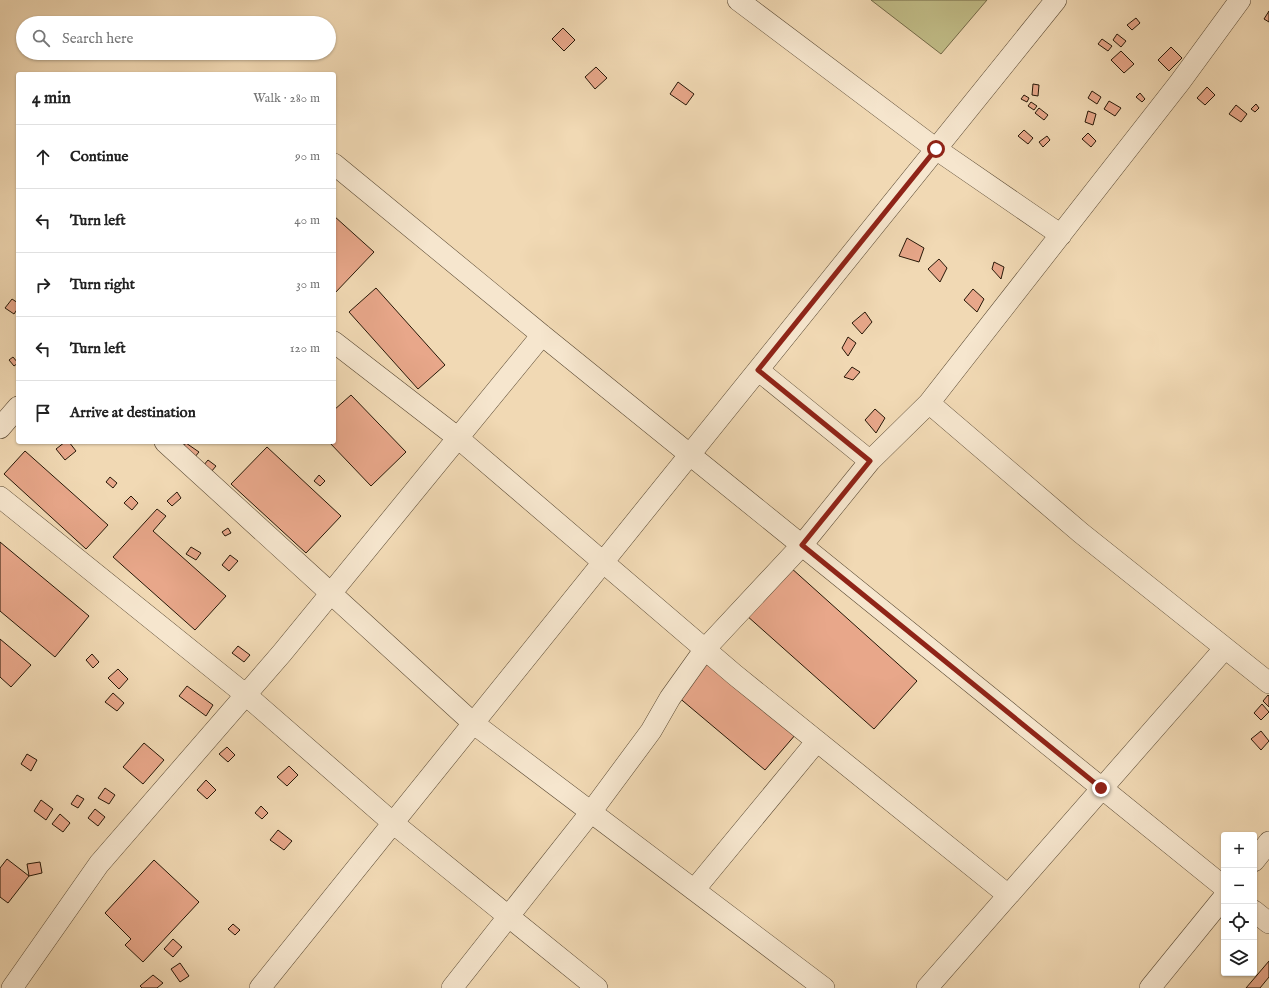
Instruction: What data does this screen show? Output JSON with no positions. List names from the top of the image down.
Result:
{
  "page": {
    "search": "Search here",
    "heading": ["4 min", "Walk · 280 m"],
    "list": [
      ["Continue", "90 m"],
      ["Turn left", "40 m"],
      ["Turn right", "30 m"],
      ["Turn left", "120 m"],
      "Arrive at destination"
    ],
    "map_buttons": ["+", "−"]
  }
}
